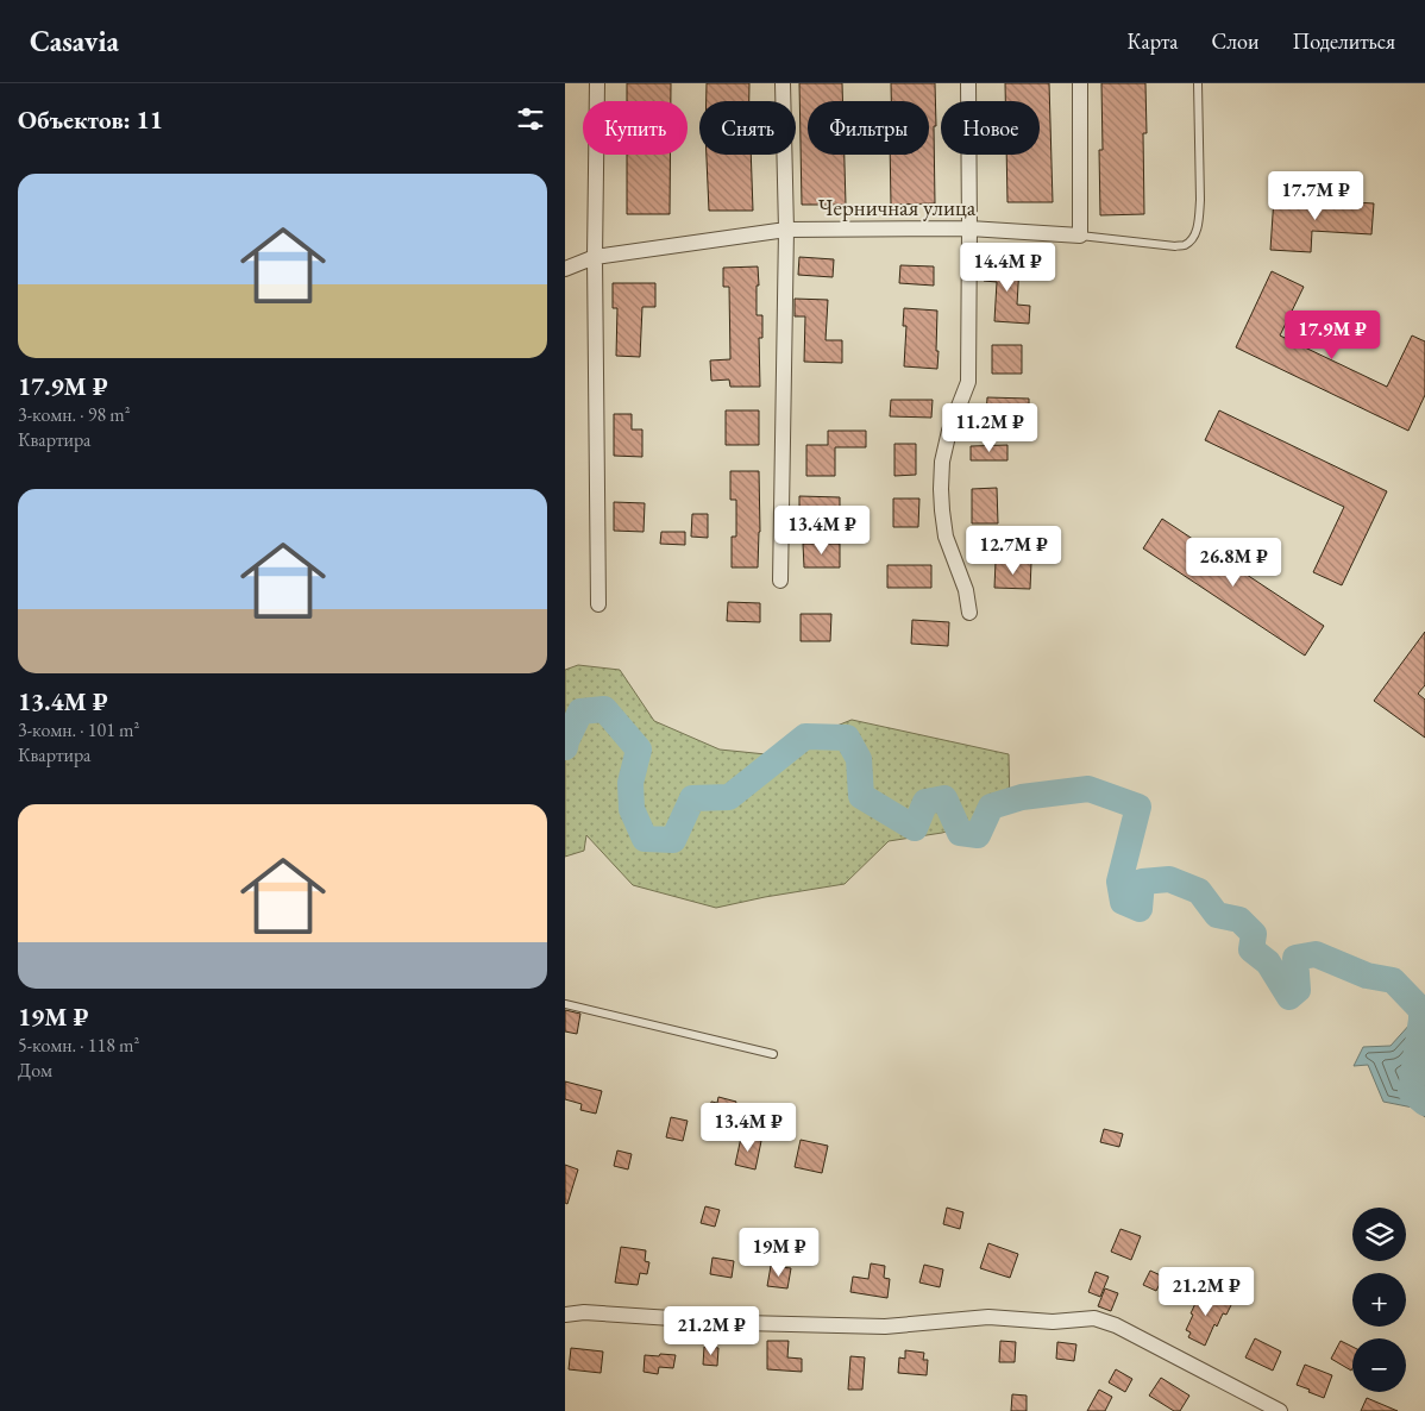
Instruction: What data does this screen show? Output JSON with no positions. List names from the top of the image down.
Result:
{
  "streets": {
    "street": ["Черничная улица"]
  },
  "page": {
    "header": "Casavia",
    "nav": ["Карта", "Слои", "Поделиться"],
    "heading": "Объектов: 11",
    "chip": [
      "Купить",
      "Снять",
      "Фильтры",
      "Новое"
    ],
    "list": [
      {
        "name": "17.9M ₽",
        "note": "3-комн. · 98 m² · Квартира"
      },
      {
        "name": "13.4M ₽",
        "note": "3-комн. · 101 m² · Квартира"
      },
      {
        "name": "19M ₽",
        "note": "5-комн. · 118 m² · Дом"
      }
    ],
    "price": [
      "17.7M ₽",
      "14.4M ₽",
      "17.9M ₽",
      "11.2M ₽",
      "13.4M ₽",
      "12.7M ₽",
      "26.8M ₽",
      "13.4M ₽",
      "19M ₽",
      "21.2M ₽",
      "21.2M ₽"
    ],
    "map_buttons": ["+", "−"]
  }
}
